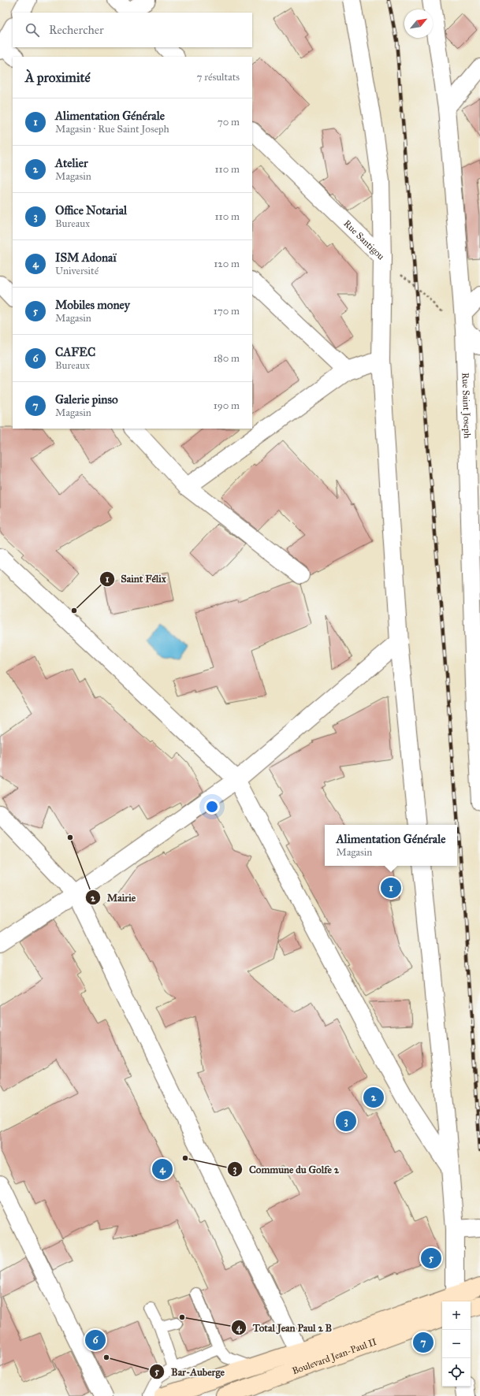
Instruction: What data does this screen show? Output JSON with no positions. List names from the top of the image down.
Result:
{
  "streets": {
    "main road": ["Boulevard Jean-Paul II"],
    "street": ["Rue Santigou", "Rue Saint Joseph"]
  },
  "crossings": [
    ["Rue Santigou", "Rue Saint Joseph"]
  ],
  "places": [
    "Saint Félix",
    "Mairie",
    "Commune du Golfe 2",
    "Total Jean Paul 2 B",
    "Bar-Auberge"
  ],
  "north": "top right",
  "page": {
    "search": "Rechercher",
    "heading": ["À proximité", "7 résultats"],
    "list": [
      {
        "mark": "1",
        "name": "Alimentation Générale",
        "note": "Magasin · Rue Saint Joseph",
        "value": "70 m"
      },
      {
        "mark": "2",
        "name": "Atelier",
        "note": "Magasin",
        "value": "110 m"
      },
      {
        "mark": "3",
        "name": "Office Notarial",
        "note": "Bureaux",
        "value": "110 m"
      },
      {
        "mark": "4",
        "name": "ISM Adonaï",
        "note": "Université",
        "value": "120 m"
      },
      {
        "mark": "5",
        "name": "Mobiles money",
        "note": "Magasin",
        "value": "170 m"
      },
      {
        "mark": "6",
        "name": "CAFEC",
        "note": "Bureaux",
        "value": "180 m"
      },
      {
        "mark": "7",
        "name": "Galerie pinso",
        "note": "Magasin",
        "value": "190 m"
      }
    ],
    "popup": ["Alimentation Générale", "Magasin"],
    "pins": [
      "1",
      "2",
      "3",
      "4",
      "5",
      "6",
      "7"
    ],
    "map_buttons": ["+", "−"]
  }
}
